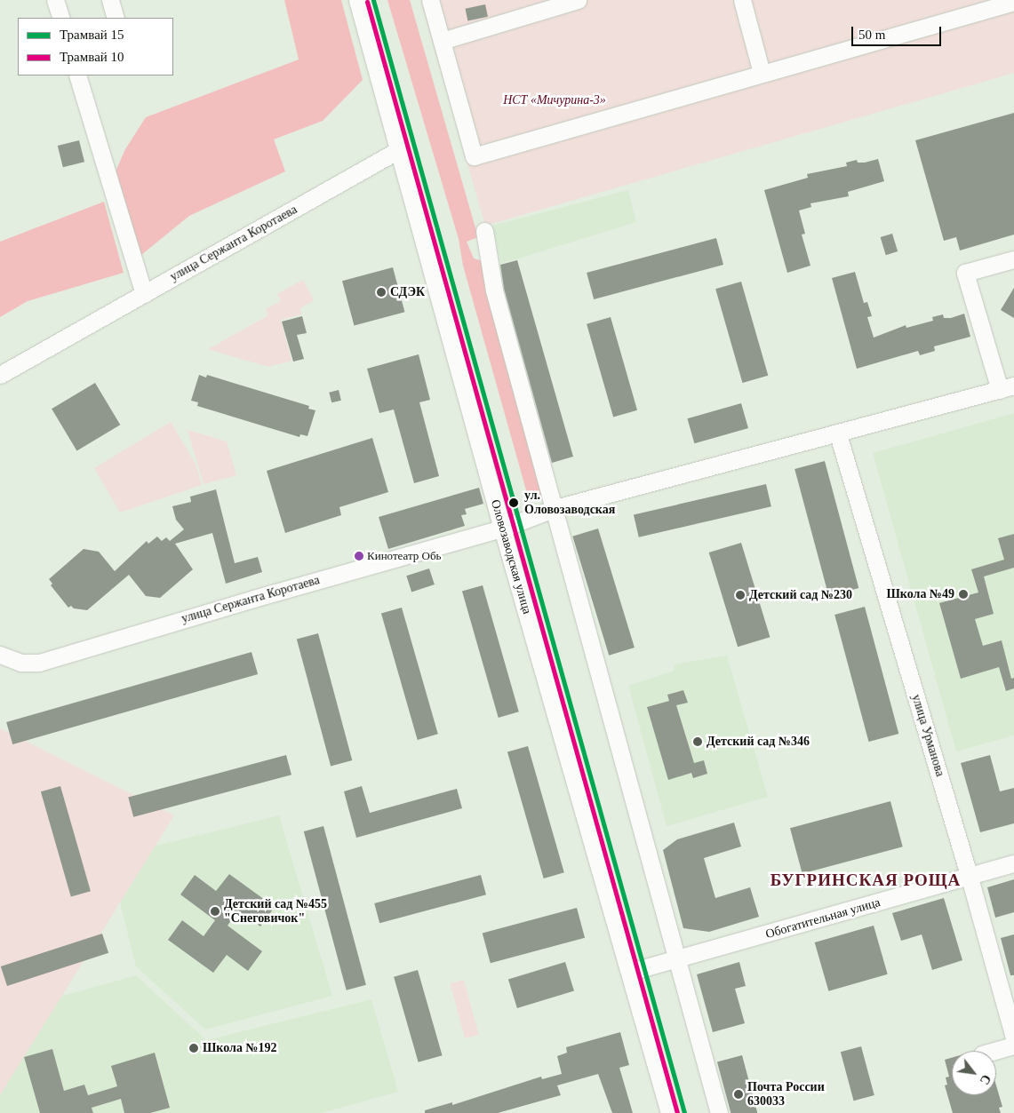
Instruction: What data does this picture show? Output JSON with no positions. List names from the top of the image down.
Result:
{
  "streets": {
    "street": [
      "улица Сержанта Коротаева",
      "Оловозаводская улица",
      "улица Урманова",
      "Обогатительная улица"
    ]
  },
  "crossings": [
    ["улица Сержанта Коротаева", "Оловозаводская улица"],
    ["улица Сержанта Коротаева", "улица Урманова"],
    ["Оловозаводская улица", "Обогатительная улица"],
    ["улица Урманова", "Обогатительная улица"]
  ],
  "districts": ["БУГРИНСКАЯ РОЩА"],
  "parks": ["НСТ «Мичурина-3»"],
  "places": [
    "СДЭК",
    "ул. Оловозаводская",
    "Кинотеатр Обь",
    "Школа №49",
    "Детский сад №230",
    "Детский сад №346",
    "Детский сад №455 \"Снеговичок\"",
    "Школа №192",
    "Почта России 630033"
  ],
  "lines": ["tram line 15", "tram line 10"],
  "legend": ["Трамвай 15", "Трамвай 10"],
  "scale_bar": "50 m",
  "north": "bottom right"
}
